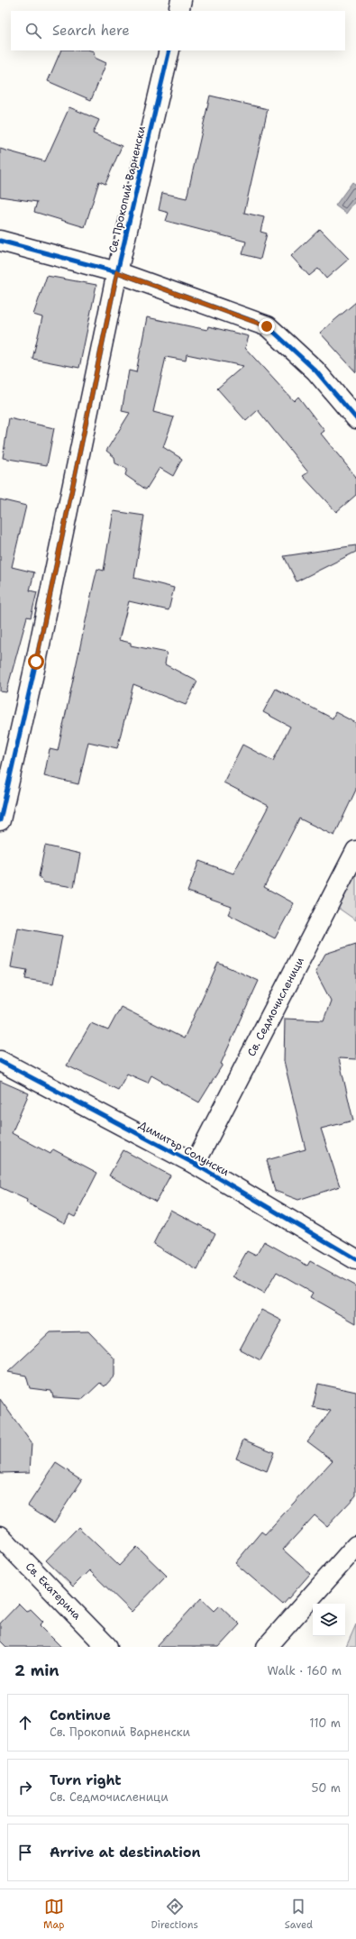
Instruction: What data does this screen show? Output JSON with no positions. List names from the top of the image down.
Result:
{
  "streets": {
    "street": [
      "Св. Прокопий Варненски",
      "Св. Седмочисленици",
      "Димитър Солунски",
      "Св. Екатерина"
    ]
  },
  "crossings": [
    ["Св. Седмочисленици", "Димитър Солунски"]
  ],
  "page": {
    "search": "Search here",
    "heading": ["2 min", "Walk · 160 m"],
    "list": [
      ["Continue", "Св. Прокопий Варненски", "110 m"],
      ["Turn right", "Св. Седмочисленици", "50 m"],
      "Arrive at destination"
    ],
    "nav": ["Map", "Directions", "Saved"]
  }
}
